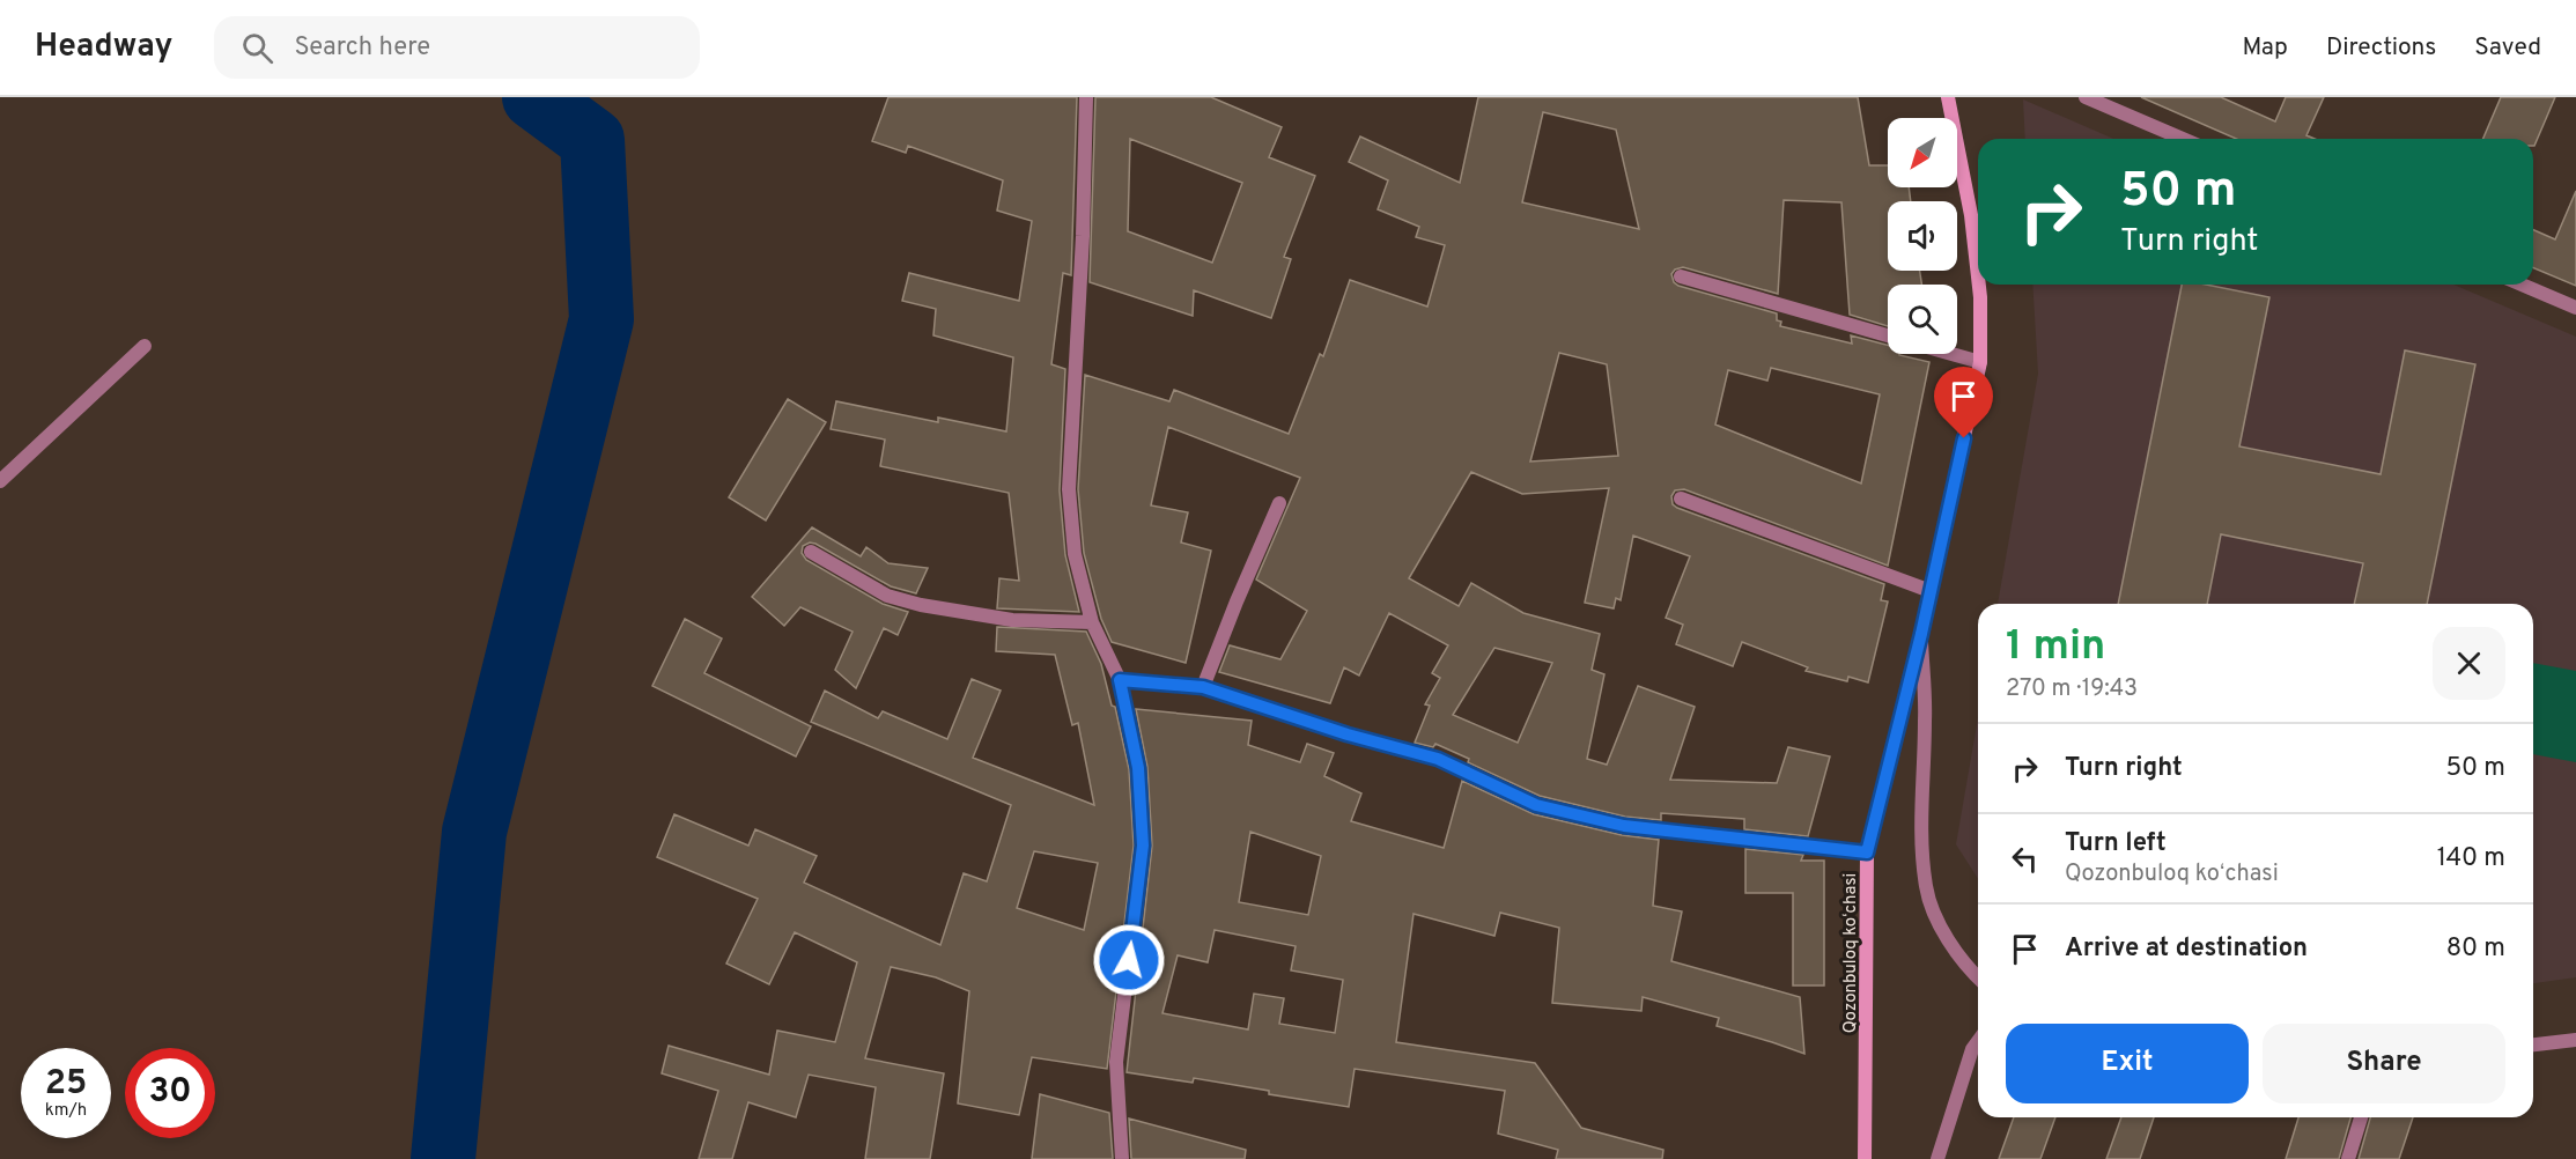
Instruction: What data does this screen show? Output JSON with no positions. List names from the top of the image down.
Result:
{
  "streets": {
    "main road": ["Qozonbuloq koʻchasi"]
  },
  "north": "bottom left",
  "page": {
    "header": "Headway",
    "search": "Search here",
    "nav": ["Map", "Directions", "Saved"],
    "turn": ["50 m", "Turn right"],
    "heading": ["1 min", "270 m · 19:43"],
    "list": [
      {
        "name": "Turn right",
        "value": "50 m"
      },
      {
        "name": "Turn left",
        "note": "Qozonbuloq koʻchasi",
        "value": "140 m"
      },
      {
        "name": "Arrive at destination",
        "value": "80 m"
      }
    ],
    "buttons": ["Exit", "Share"],
    "speed": "25 km/h",
    "limit": "30"
  }
}
